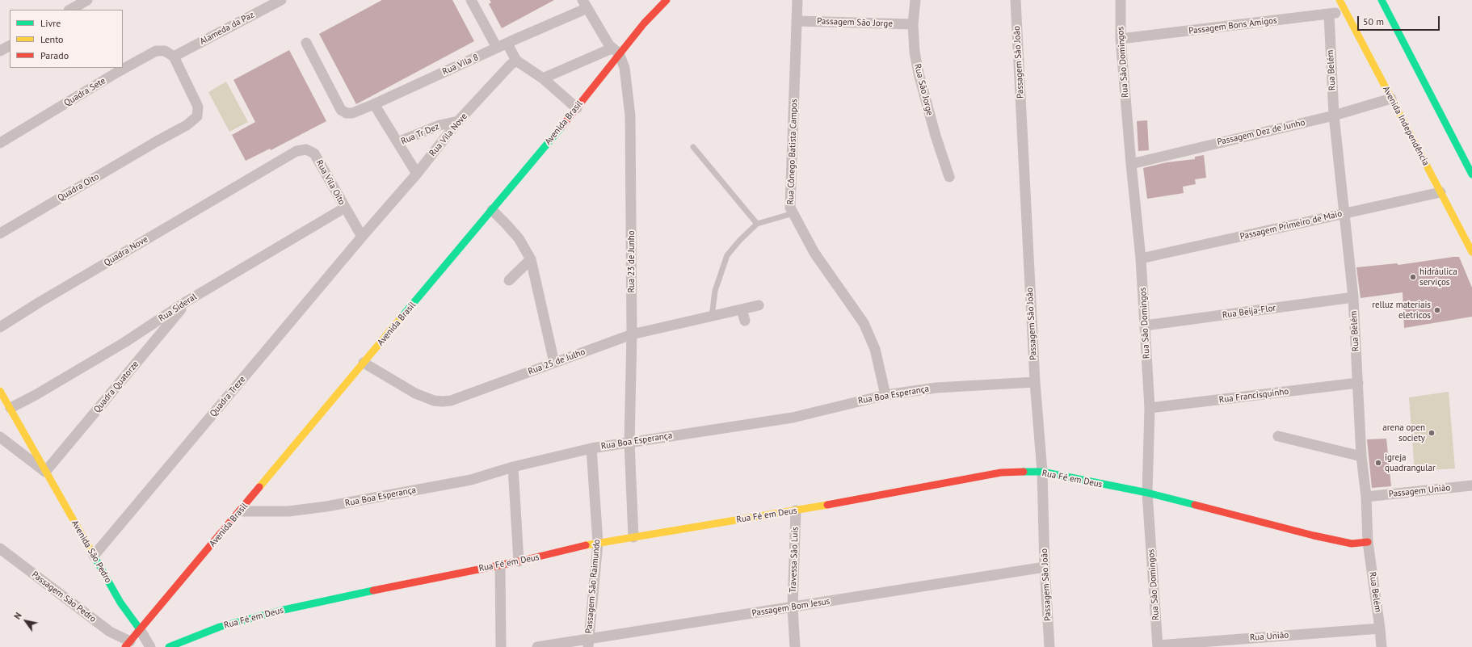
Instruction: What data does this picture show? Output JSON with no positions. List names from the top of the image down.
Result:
{
  "streets": {
    "main road": [
      "Avenida Brasil",
      "Avenida Independência",
      "Rua Fé em Deus",
      "Avenida São Pedro"
    ],
    "street": [
      "Passagem São Jorge",
      "Passagem Bons Amigos",
      "Alameda da Paz",
      "Passagem São João",
      "Rua São Domingos",
      "Rua Vila 8",
      "Rua Belém",
      "Rua São Jorge",
      "Quadra Sete",
      "Passagem Dez de Junho",
      "Rua Tr Dez",
      "Rua Vila Nove",
      "Rua Cônego Batista Campos",
      "Rua Vila Oito",
      "Quadra Oito",
      "Passagem Primeiro de Maio",
      "Quadra Nove",
      "Rua 23 de Junho",
      "Rua Sideral",
      "Rua Beija-Flor",
      "Rua 25 de Julho",
      "Quadra Quatorze",
      "Rua Boa Esperança",
      "Rua Francisquinho",
      "Quadra Treze",
      "Passagem União",
      "Travessa São Luís",
      "Passagem São Raimundo",
      "Passagem São Pedro",
      "Passagem Bom Jesus",
      "Rua União"
    ]
  },
  "crossings": [
    ["Passagem São Jorge", "Rua São Jorge"],
    ["Passagem São Jorge", "Rua Cônego Batista Campos"],
    ["Passagem Bons Amigos", "Rua São Domingos"],
    ["Passagem Bons Amigos", "Rua Belém"],
    ["Passagem Bons Amigos", "Avenida Independência"],
    ["Alameda da Paz", "Quadra Sete"],
    ["Alameda da Paz", "Quadra Oito"],
    ["Passagem São João", "Rua Boa Esperança"],
    ["Passagem São João", "Rua Fé em Deus"],
    ["Passagem São João", "Passagem Bom Jesus"],
    ["Rua São Domingos", "Passagem Dez de Junho"],
    ["Rua São Domingos", "Passagem Primeiro de Maio"],
    ["Rua São Domingos", "Rua Beija-Flor"],
    ["Rua São Domingos", "Rua Francisquinho"],
    ["Rua São Domingos", "Rua Fé em Deus"],
    ["Rua São Domingos", "Rua União"],
    ["Rua Vila 8", "Rua 23 de Junho"],
    ["Rua Belém", "Passagem Dez de Junho"],
    ["Rua Belém", "Passagem Primeiro de Maio"],
    ["Rua Belém", "Rua Beija-Flor"],
    ["Rua Belém", "Rua Francisquinho"],
    ["Rua Belém", "Rua Fé em Deus"],
    ["Rua Belém", "Passagem União"],
    ["Rua Belém", "Rua União"],
    ["Quadra Sete", "Quadra Oito"],
    ["Avenida Brasil", "Rua 23 de Junho"],
    ["Avenida Brasil", "Rua 25 de Julho"],
    ["Avenida Brasil", "Rua Boa Esperança"],
    ["Avenida Brasil", "Avenida São Pedro"],
    ["Avenida Brasil", "Passagem São Pedro"],
    ["Avenida Independência", "Passagem Dez de Junho"],
    ["Avenida Independência", "Passagem Primeiro de Maio"],
    ["Rua Tr Dez", "Rua Vila Nove"],
    ["Rua Vila Nove", "Rua Vila Oito"],
    ["Rua Vila Nove", "Quadra Treze"],
    ["Rua Cônego Batista Campos", "Rua Boa Esperança"],
    ["Rua Vila Oito", "Quadra Nove"],
    ["Rua Vila Oito", "Rua Sideral"],
    ["Rua Vila Oito", "Quadra Treze"],
    ["Rua 23 de Junho", "Rua 25 de Julho"],
    ["Rua 23 de Junho", "Rua Boa Esperança"],
    ["Rua 23 de Junho", "Rua Fé em Deus"],
    ["Rua Sideral", "Quadra Quatorze"],
    ["Rua Sideral", "Avenida São Pedro"],
    ["Quadra Quatorze", "Avenida São Pedro"],
    ["Rua Boa Esperança", "Passagem São Raimundo"],
    ["Quadra Treze", "Avenida São Pedro"],
    ["Rua Fé em Deus", "Travessa São Luís"],
    ["Rua Fé em Deus", "Passagem São Raimundo"],
    ["Travessa São Luís", "Passagem Bom Jesus"],
    ["Passagem São Raimundo", "Passagem Bom Jesus"]
  ],
  "places": [
    "hidráulica serviços",
    "relluz materiais eletricos",
    "arena open society",
    "igreja quadrangular"
  ],
  "legend": ["Livre", "Lento", "Parado"],
  "scale_bar": "50 m",
  "north": "top left"
}
